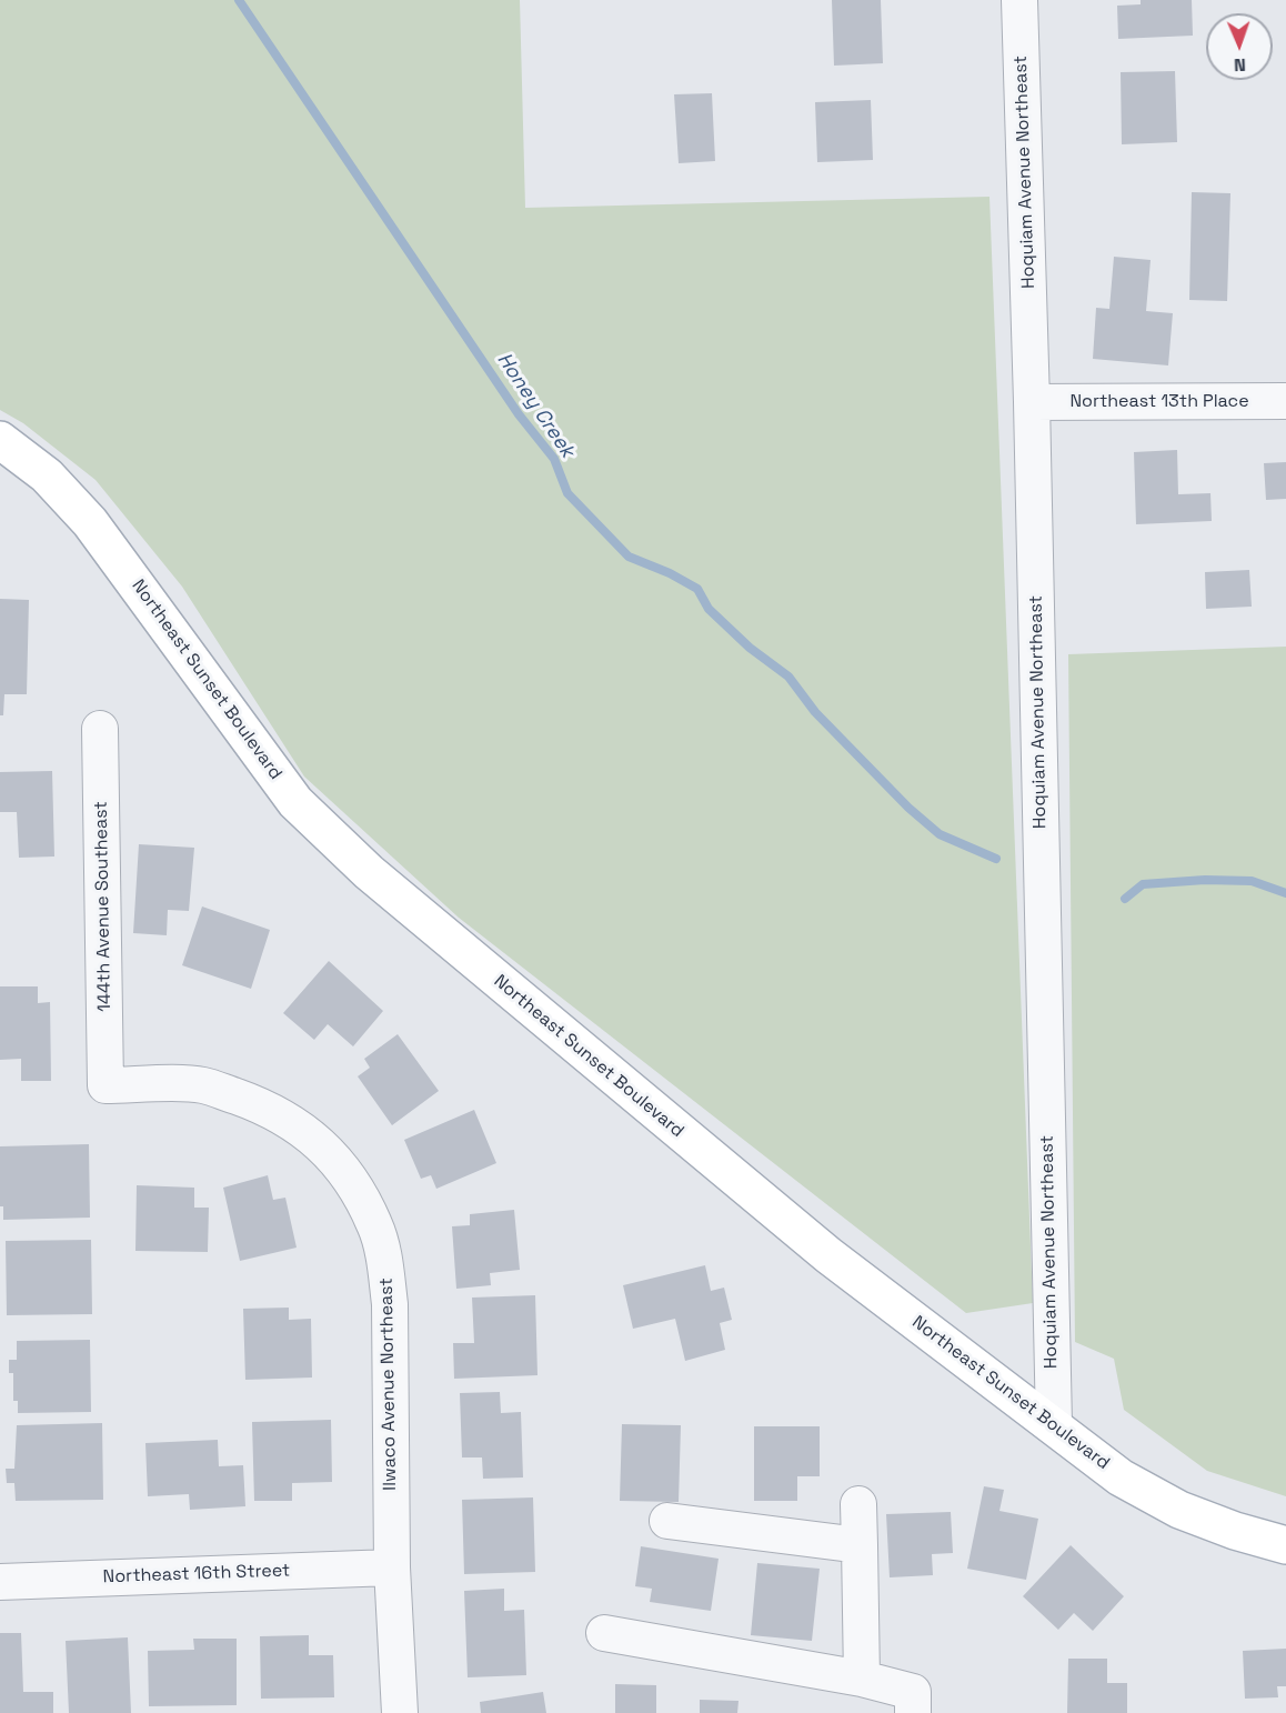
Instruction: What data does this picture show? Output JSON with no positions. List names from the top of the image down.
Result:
{
  "streets": {
    "main road": ["Northeast Sunset Boulevard"],
    "street": [
      "Hoquiam Avenue Northeast",
      "Northeast 13th Place",
      "144th Avenue Southeast",
      "Ilwaco Avenue Northeast",
      "Northeast 16th Street"
    ]
  },
  "crossings": [
    ["Hoquiam Avenue Northeast", "Northeast 13th Place"],
    ["Hoquiam Avenue Northeast", "Northeast Sunset Boulevard"],
    ["144th Avenue Southeast", "Ilwaco Avenue Northeast"],
    ["Ilwaco Avenue Northeast", "Northeast 16th Street"]
  ],
  "water": ["Honey Creek"],
  "north": "bottom"
}
